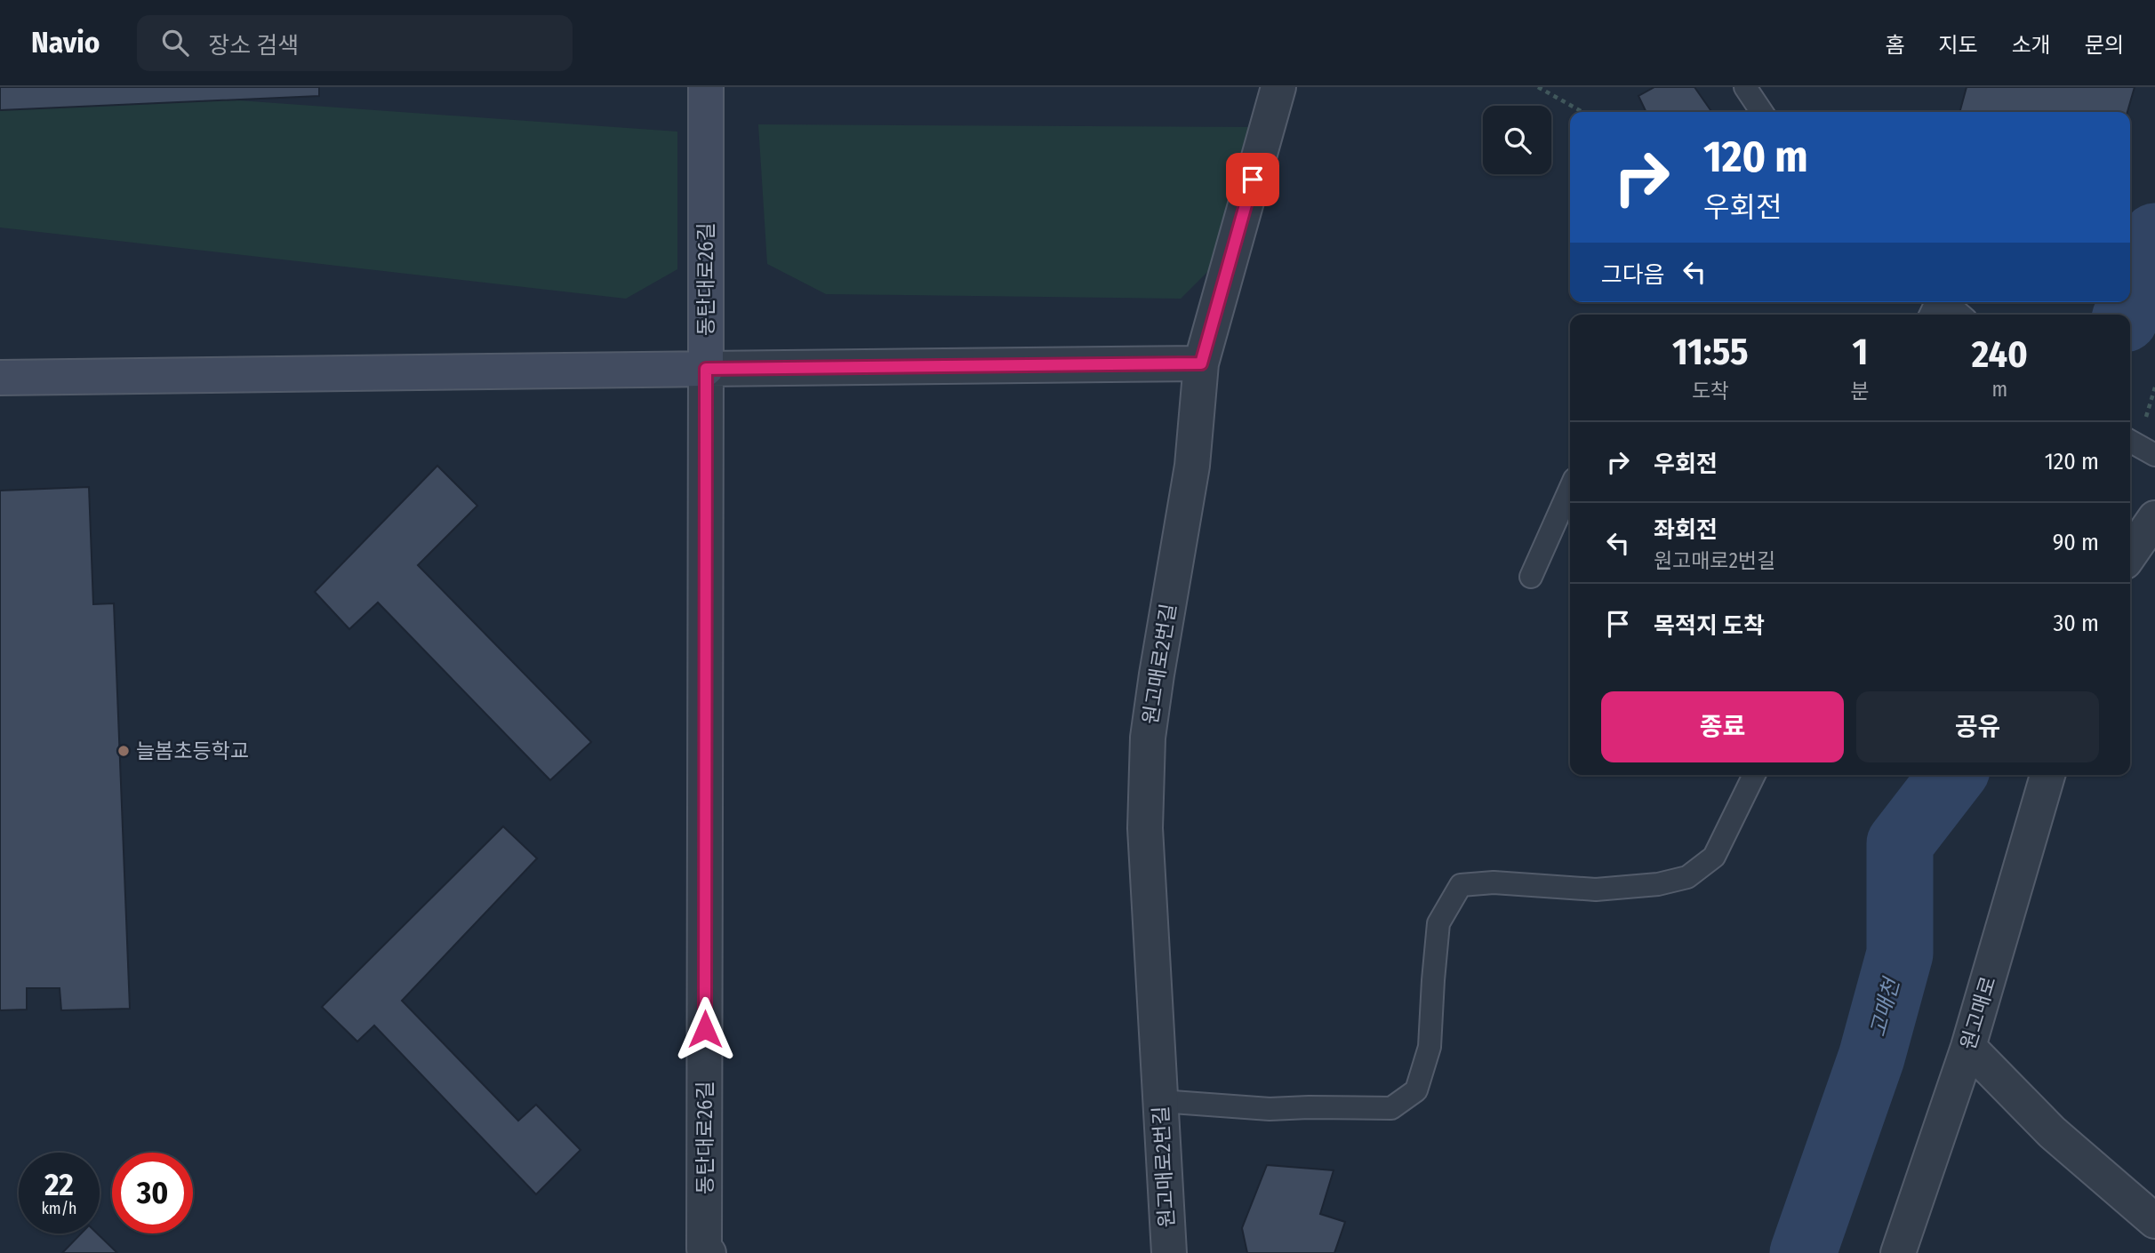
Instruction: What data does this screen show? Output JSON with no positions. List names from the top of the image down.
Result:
{
  "streets": {
    "street": ["동탄대로26길", "원고매로2번길", "원고매로"]
  },
  "water": ["고매천"],
  "places": ["늘봄초등학교"],
  "page": {
    "header": "Navio",
    "search": "장소 검색",
    "nav": [
      "홈",
      "지도",
      "소개",
      "문의"
    ],
    "turn": ["120 m", "우회전"],
    "then": "그다음",
    "eta": [
      "11:55",
      "도착",
      "1",
      "분",
      "240",
      "m"
    ],
    "list": [
      {
        "name": "우회전",
        "value": "120 m"
      },
      {
        "name": "좌회전",
        "note": "원고매로2번길",
        "value": "90 m"
      },
      {
        "name": "목적지 도착",
        "value": "30 m"
      }
    ],
    "buttons": ["종료", "공유"],
    "speed": "22 km/h",
    "limit": "30"
  }
}
